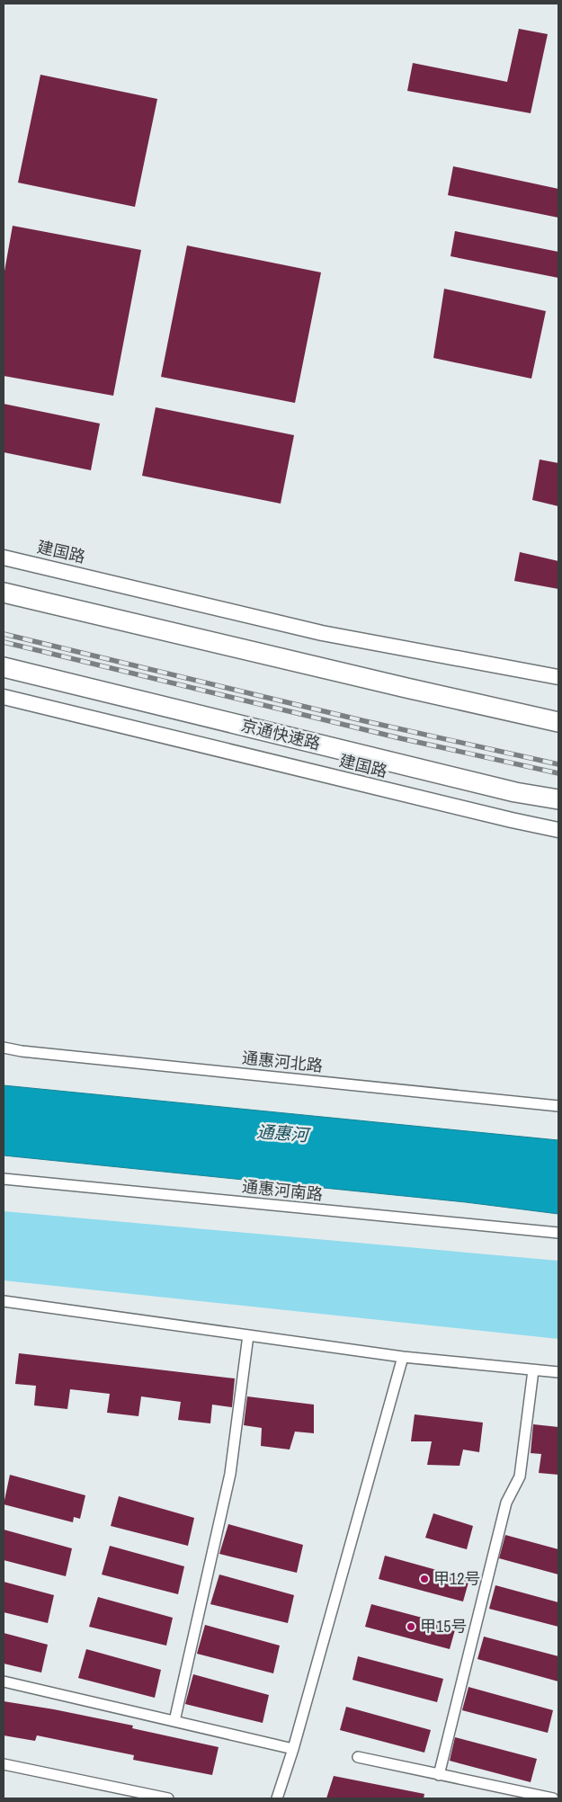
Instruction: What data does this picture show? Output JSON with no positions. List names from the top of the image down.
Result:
{
  "streets": {
    "highway": ["京通快速路"],
    "main road": ["建国路"],
    "street": ["通惠河北路", "通惠河南路"]
  },
  "water": ["通惠河"],
  "places": ["甲12号", "甲15号"]
}
